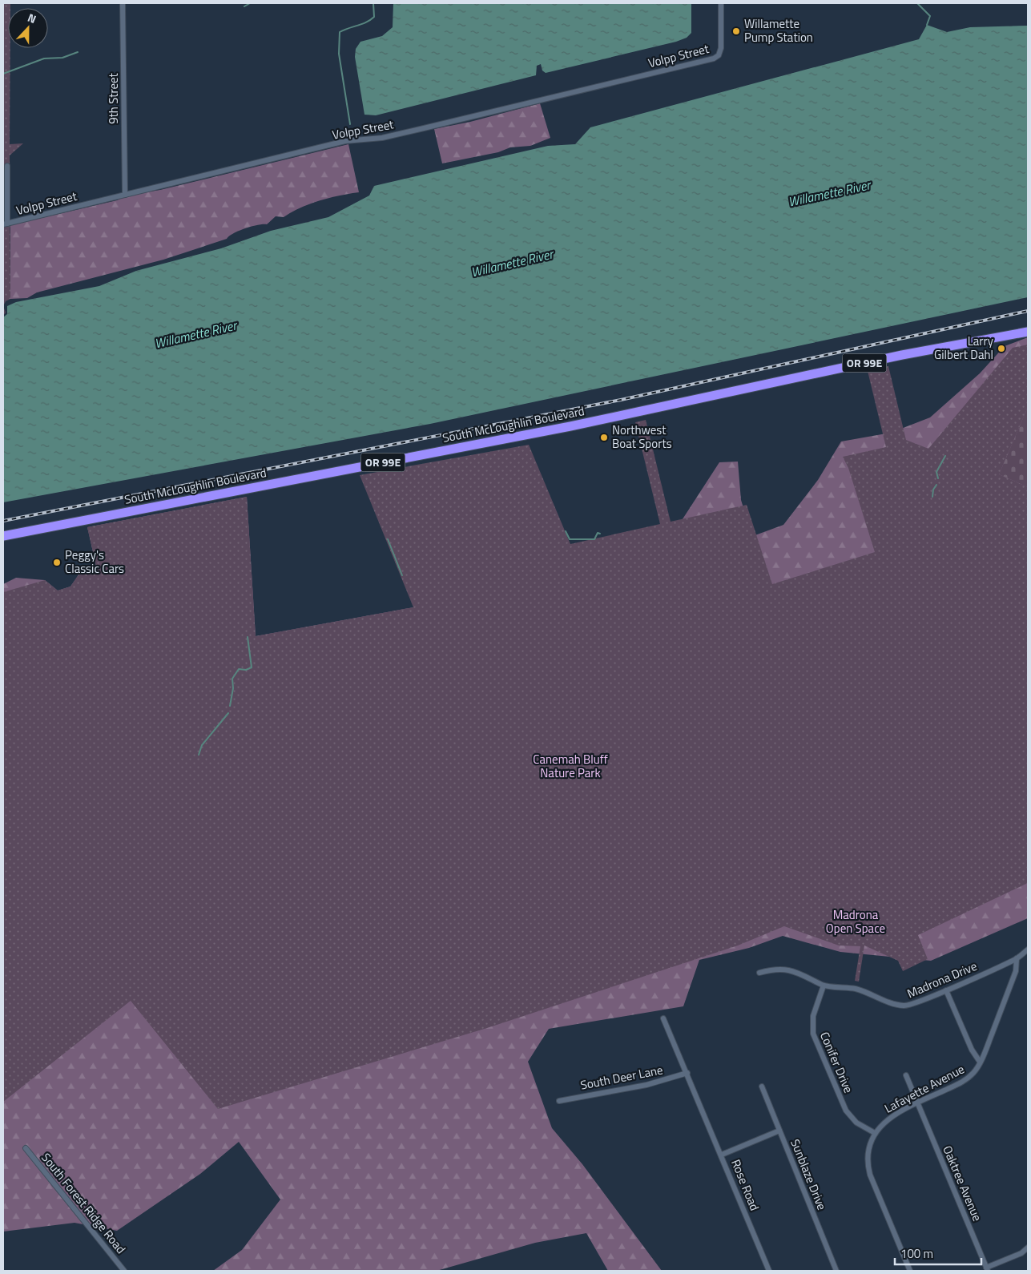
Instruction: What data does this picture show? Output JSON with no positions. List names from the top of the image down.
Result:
{
  "streets": {
    "highway": ["OR 99E", "South McLoughlin Boulevard"],
    "street": [
      "Volpp Street",
      "9th Street",
      "Madrona Drive",
      "Conifer Drive",
      "South Deer Lane",
      "Lafayette Avenue",
      "Sunblaze Drive",
      "Oaktree Avenue",
      "Rose Road",
      "South Forest Ridge Road"
    ]
  },
  "crossings": [
    ["Volpp Street", "9th Street"],
    ["Madrona Drive", "Conifer Drive"],
    ["Madrona Drive", "Lafayette Avenue"],
    ["Conifer Drive", "Lafayette Avenue"],
    ["South Deer Lane", "Rose Road"],
    ["Lafayette Avenue", "Oaktree Avenue"]
  ],
  "water": ["Willamette River"],
  "parks": ["Canemah Bluff Nature Park", "Madrona Open Space"],
  "places": [
    "Willamette Pump Station",
    "Larry Gilbert Dahl",
    "Northwest Boat Sports",
    "Peggy's Classic Cars"
  ],
  "scale_bar": "100 m",
  "north": "top"
}
